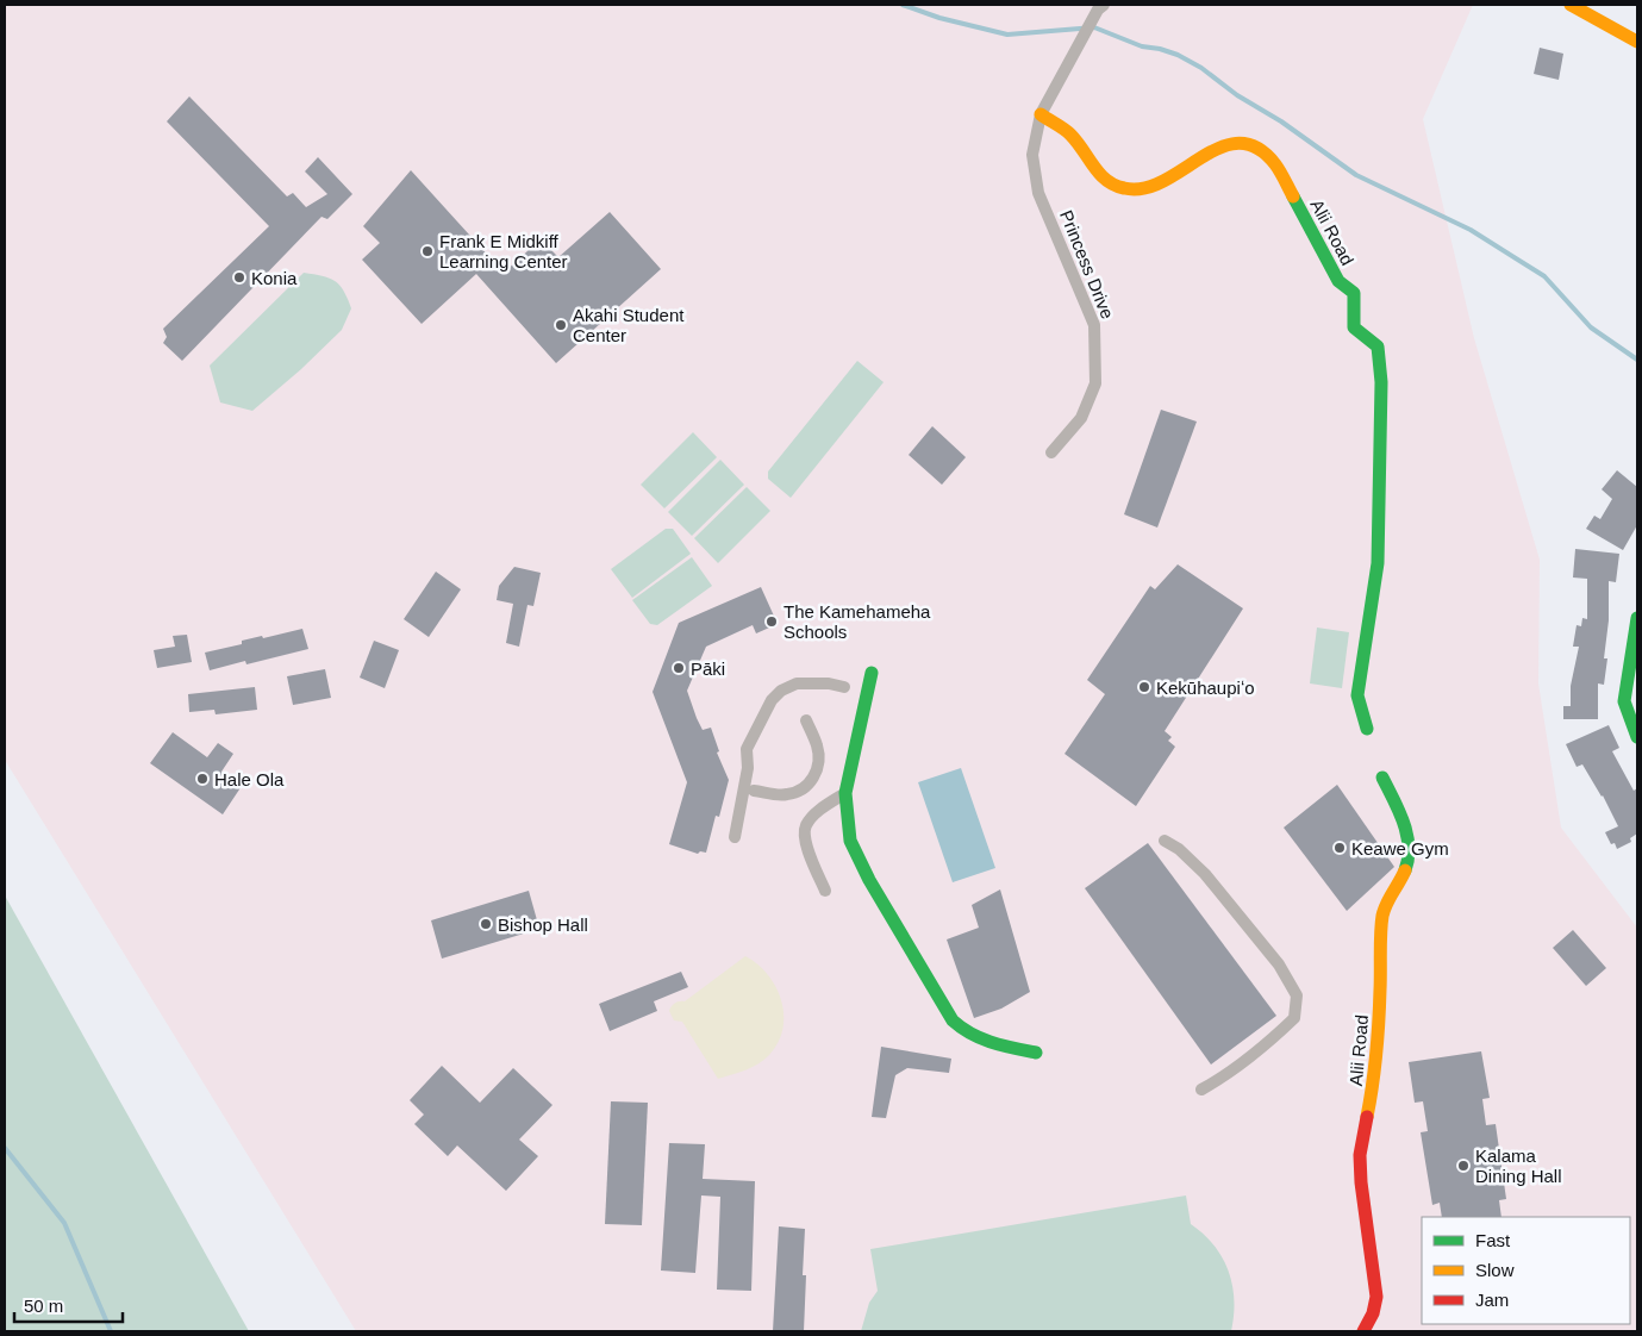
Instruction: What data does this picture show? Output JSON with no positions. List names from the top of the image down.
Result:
{
  "streets": {
    "street": ["Alii Road", "Princess Drive"]
  },
  "crossings": [
    ["Alii Road", "Princess Drive"]
  ],
  "places": [
    "Frank E Midkiff Learning Center",
    "Konia",
    "Akahi Student Center",
    "The Kamehameha Schools",
    "Pāki",
    "Kekūhaupiʻo",
    "Hale Ola",
    "Keawe Gym",
    "Bishop Hall",
    "Kalama Dining Hall"
  ],
  "legend": ["Fast", "Slow", "Jam"],
  "scale_bar": "50 m"
}
